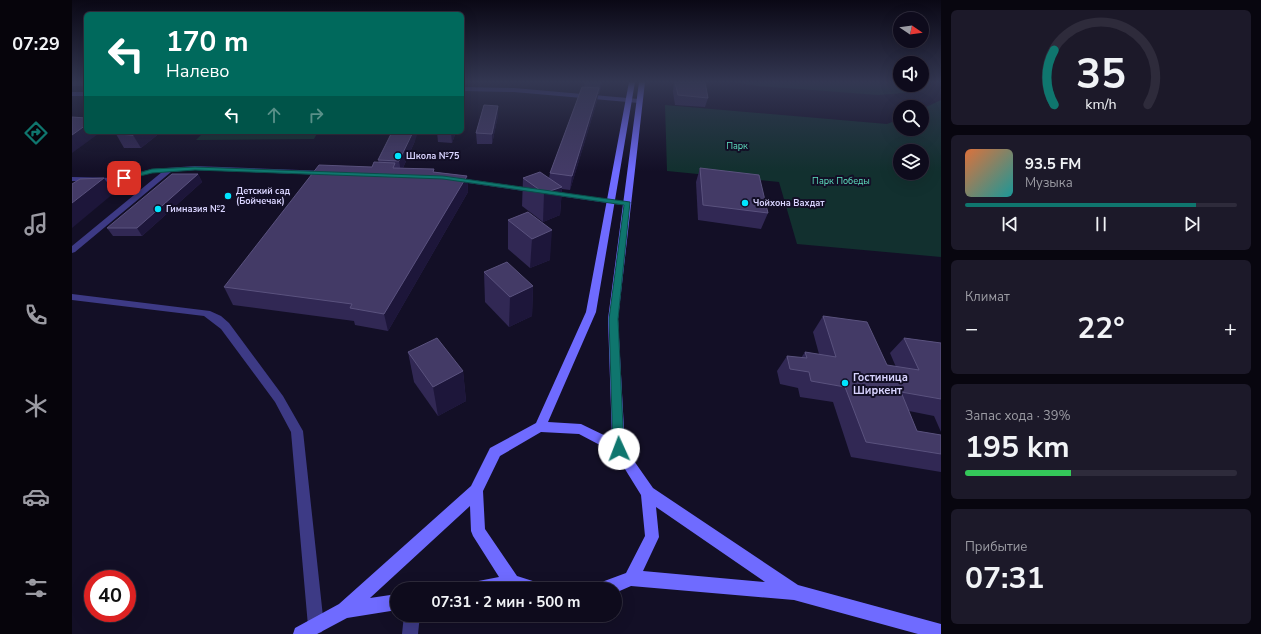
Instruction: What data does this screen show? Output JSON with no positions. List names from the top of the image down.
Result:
{
  "parks": ["Парк", "Парк Победы"],
  "places": [
    "Школа №75",
    "Детский сад (Бойчечак)",
    "Чойхона Вахдат",
    "Гимназия №2",
    "Гостиница Ширкент"
  ],
  "north": "right",
  "page": {
    "tabs": "07:29",
    "turn": ["170 m", "Налево"],
    "song": ["93.5 FM", "Музыка"],
    "tile": [
      "Климат",
      ["Запас хода · 39%", "195 km"],
      ["Прибытие", "07:31"]
    ],
    "heat": ["−", "22°", "+"],
    "limit": "40",
    "trip": "07:31 · 2 мин · 500 m",
    "gauge": ["35", "km/h"]
  }
}
